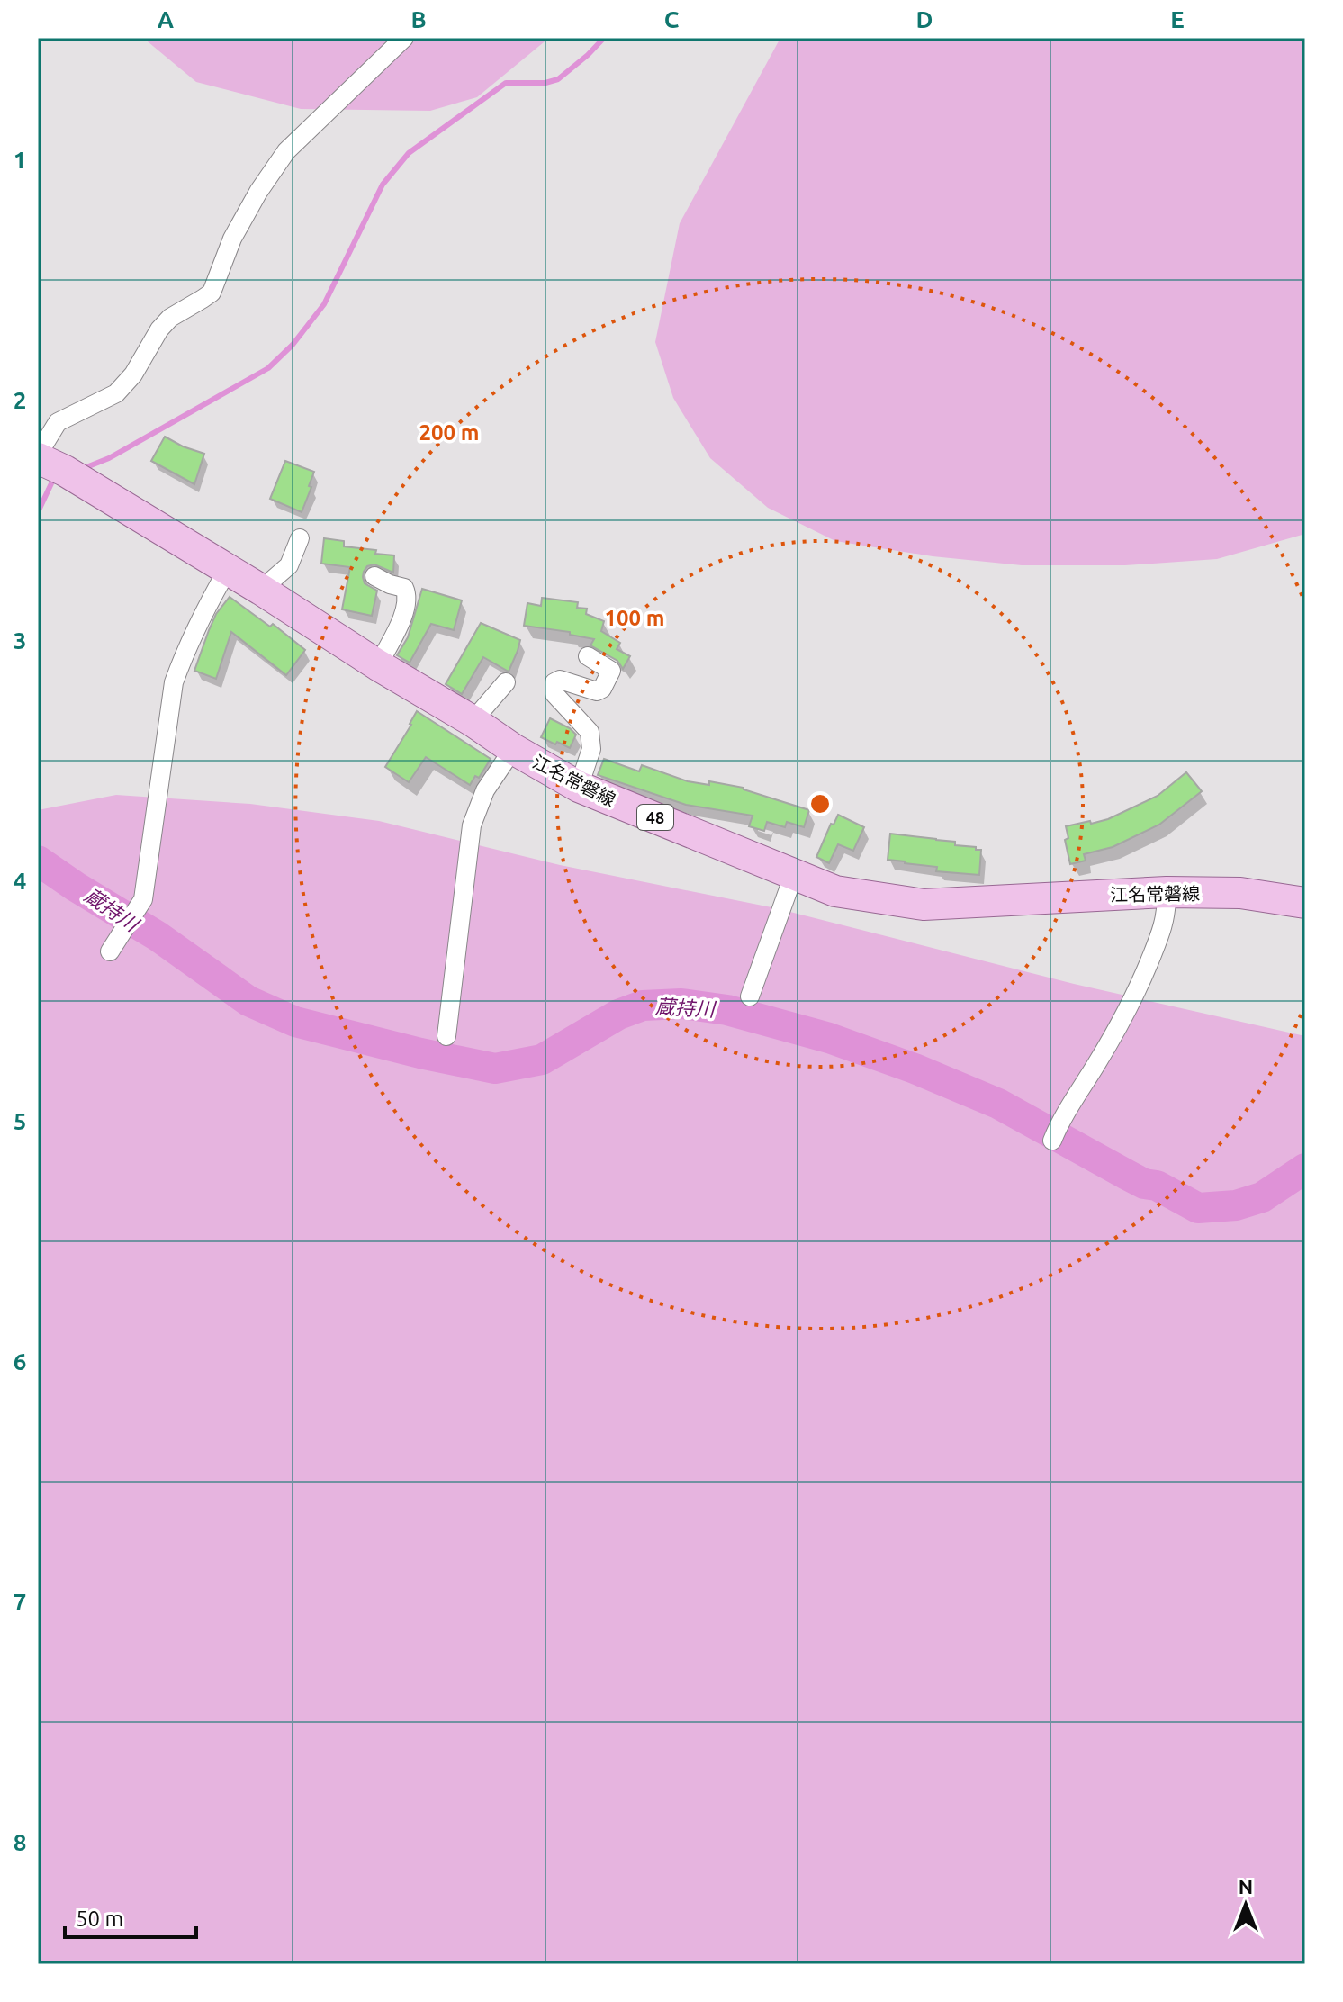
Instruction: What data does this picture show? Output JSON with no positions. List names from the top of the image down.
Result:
{
  "streets": {
    "main road": ["江名常磐線", "48"]
  },
  "water": ["蔵持川"],
  "scale_bar": "50 m",
  "north": "top",
  "grid": {
    "columns": [
      "A",
      "B",
      "C",
      "D",
      "E"
    ],
    "rows": [
      "1",
      "2",
      "3",
      "4",
      "5",
      "6",
      "7",
      "8"
    ]
  },
  "rings": ["200 m", "100 m"]
}
